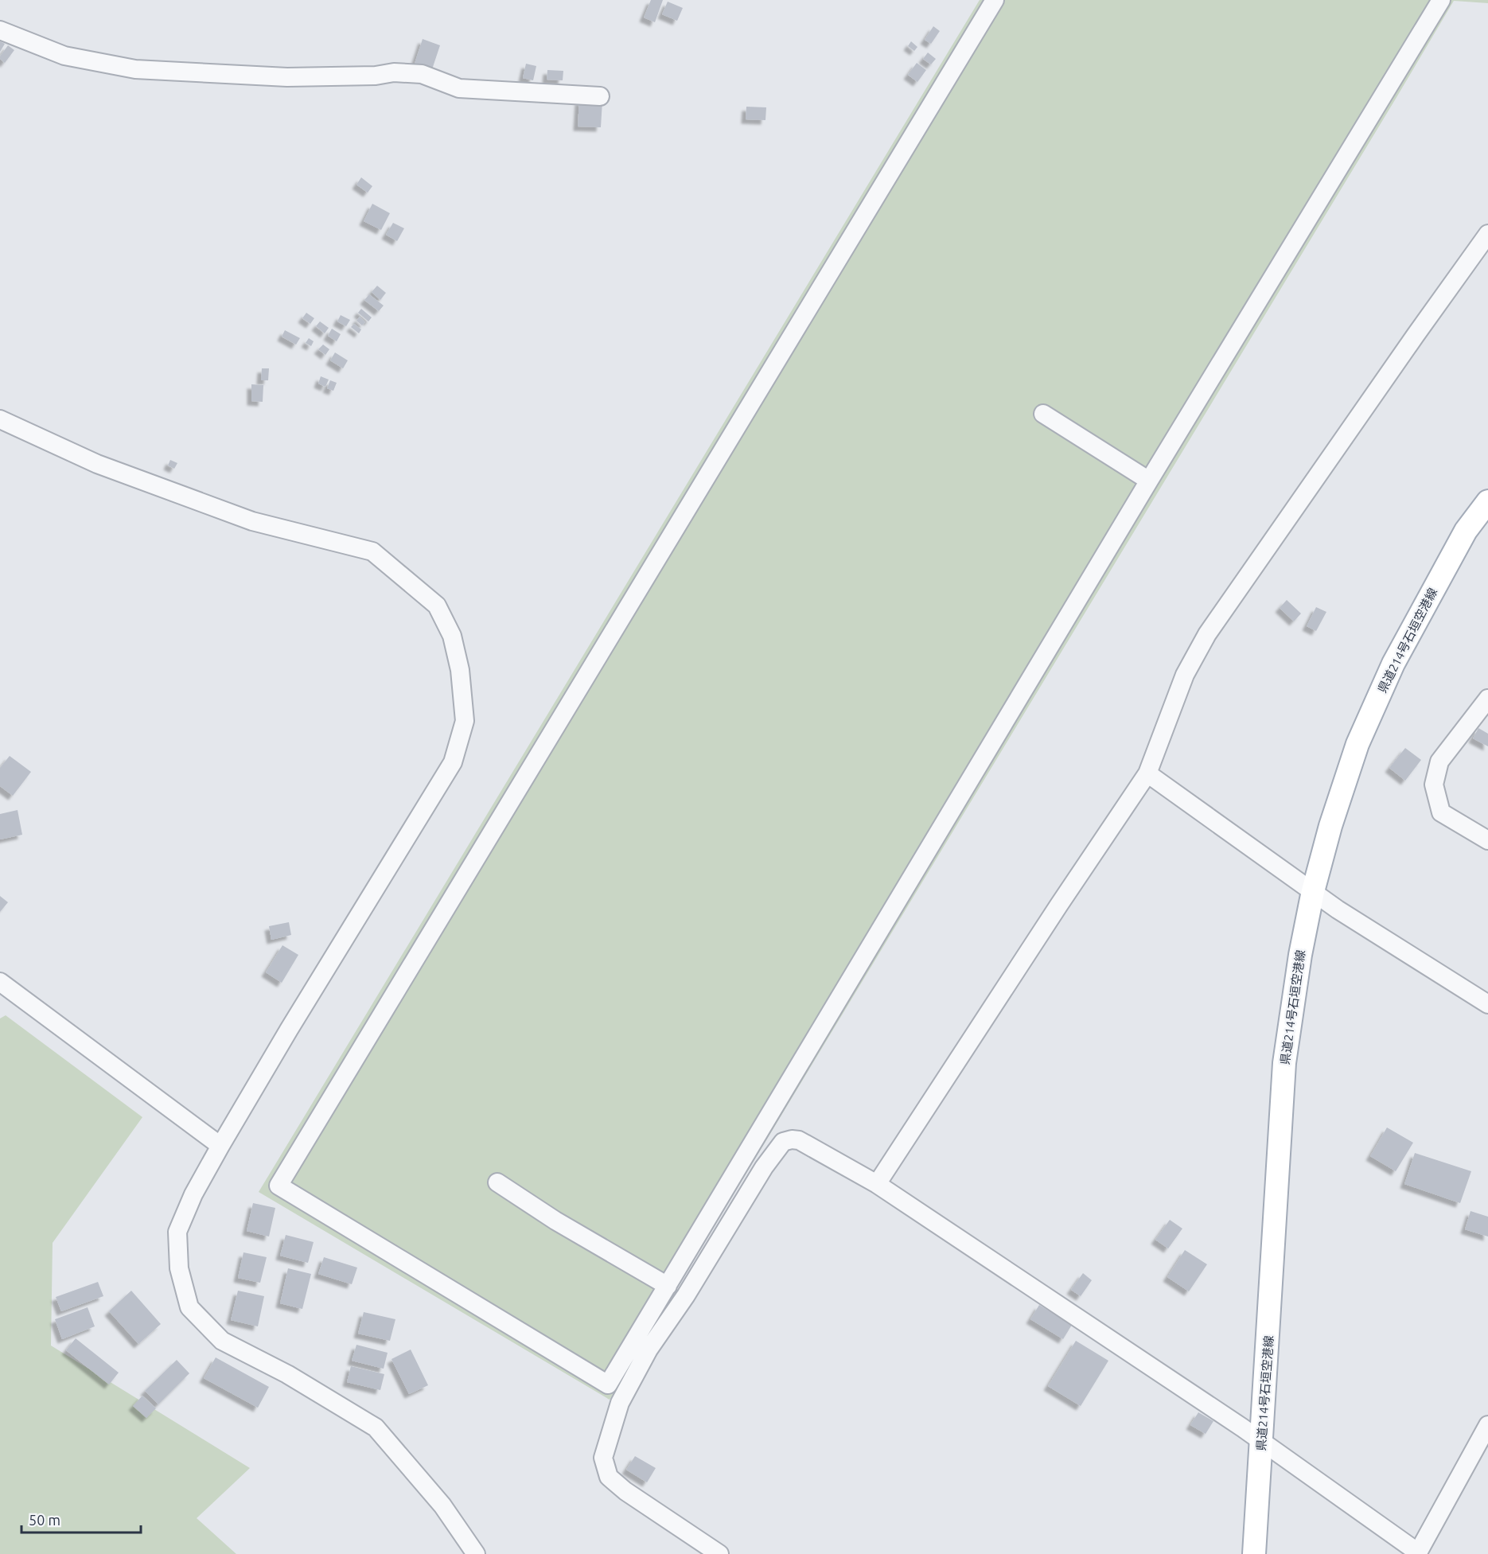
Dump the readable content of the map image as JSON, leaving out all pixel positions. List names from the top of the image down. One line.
{"streets":{"main road":["県道214号石垣空港線"]},"scale_bar":"50 m"}
